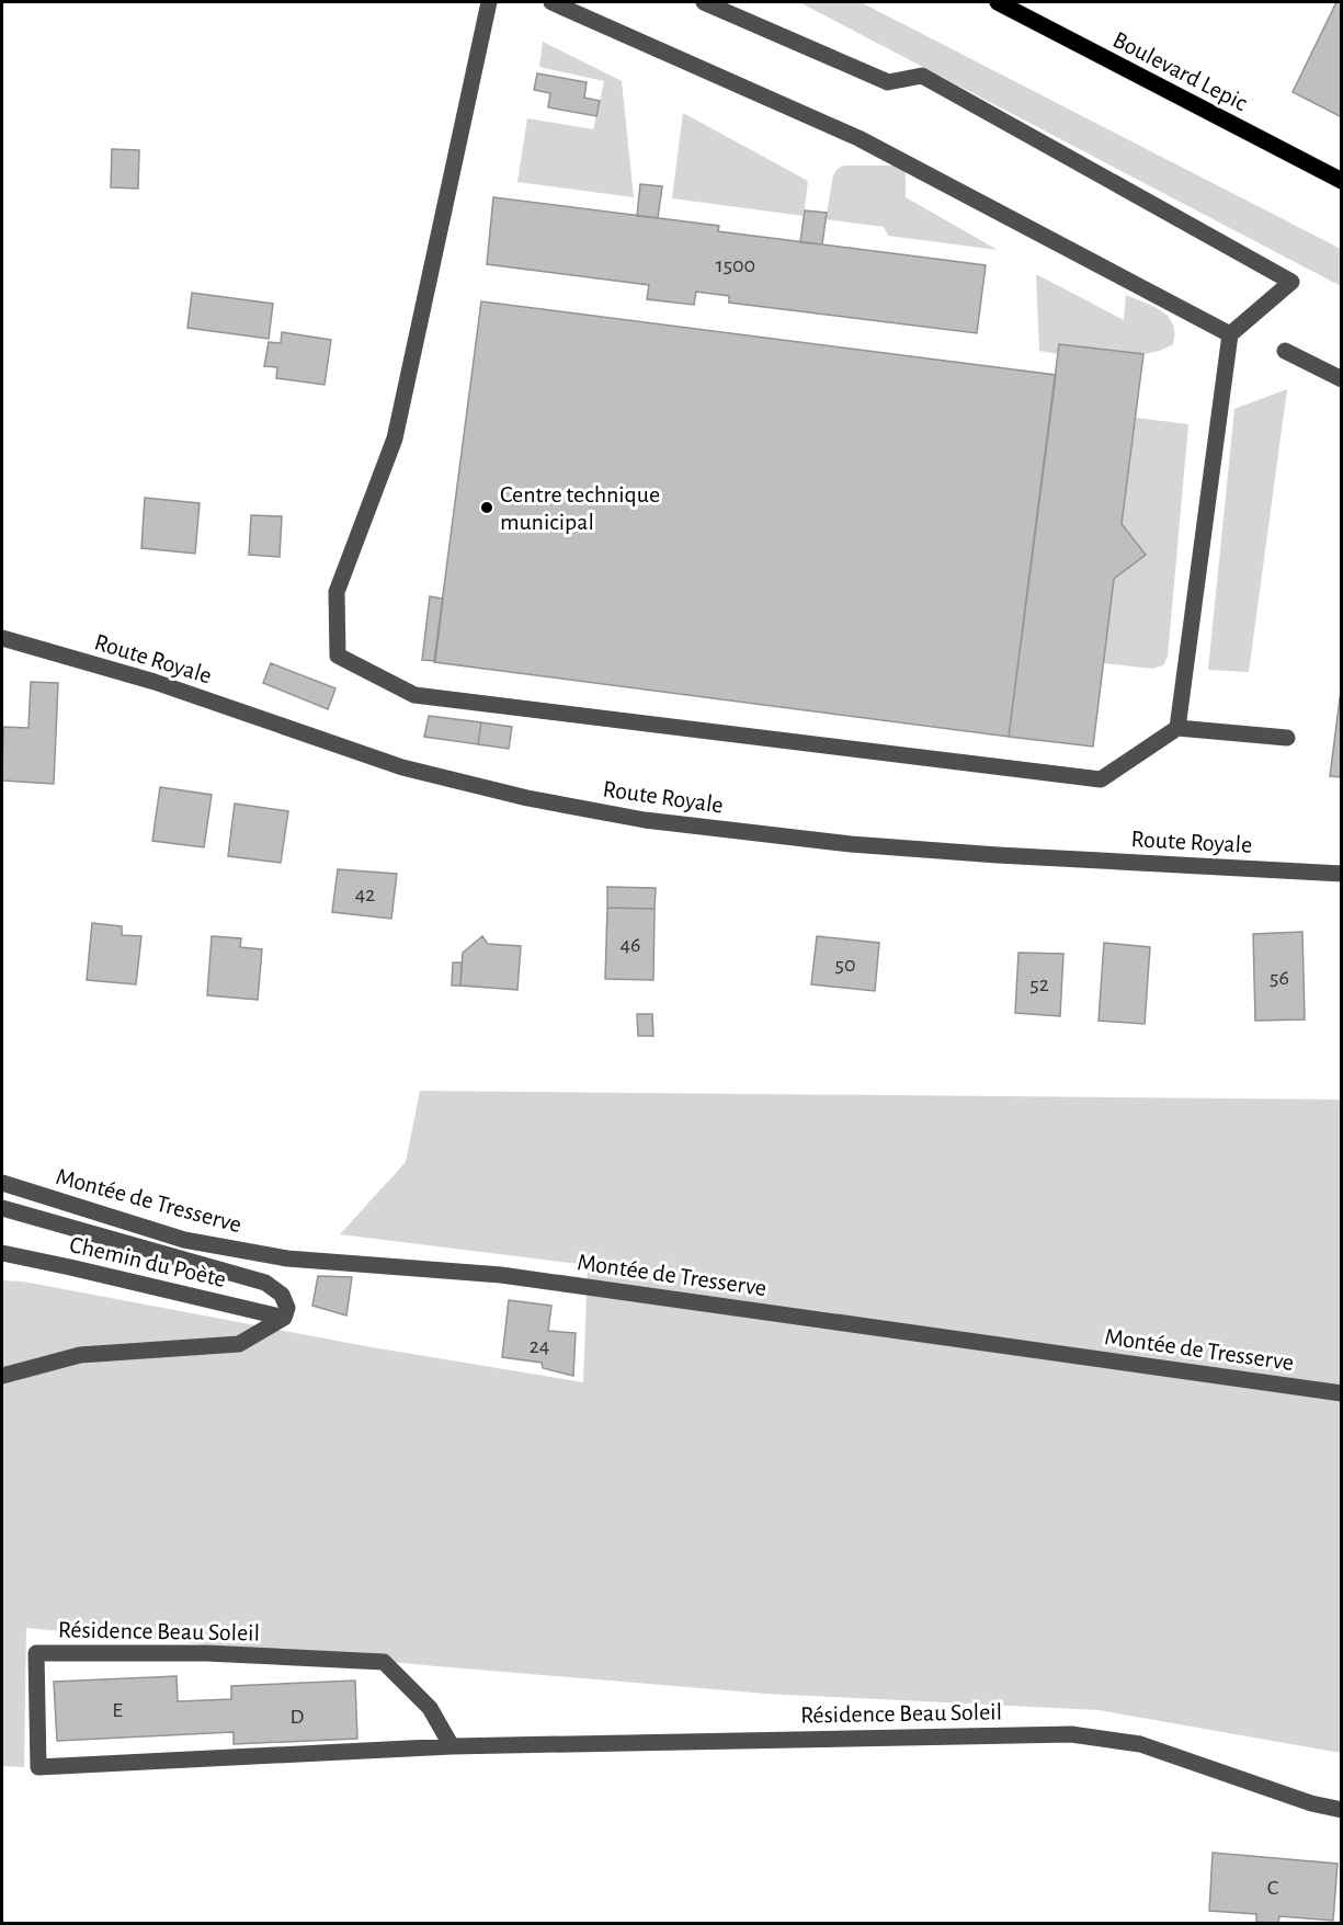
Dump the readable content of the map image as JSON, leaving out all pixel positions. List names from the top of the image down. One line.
{"streets":{"main road":["Boulevard Lepic"],"street":["Route Royale","Montée de Tresserve","Chemin du Poète","Résidence Beau Soleil"]},"places":["Centre technique municipal"],"house_numbers":["1500","42","46","50","56","52","24","E","D","C"]}
